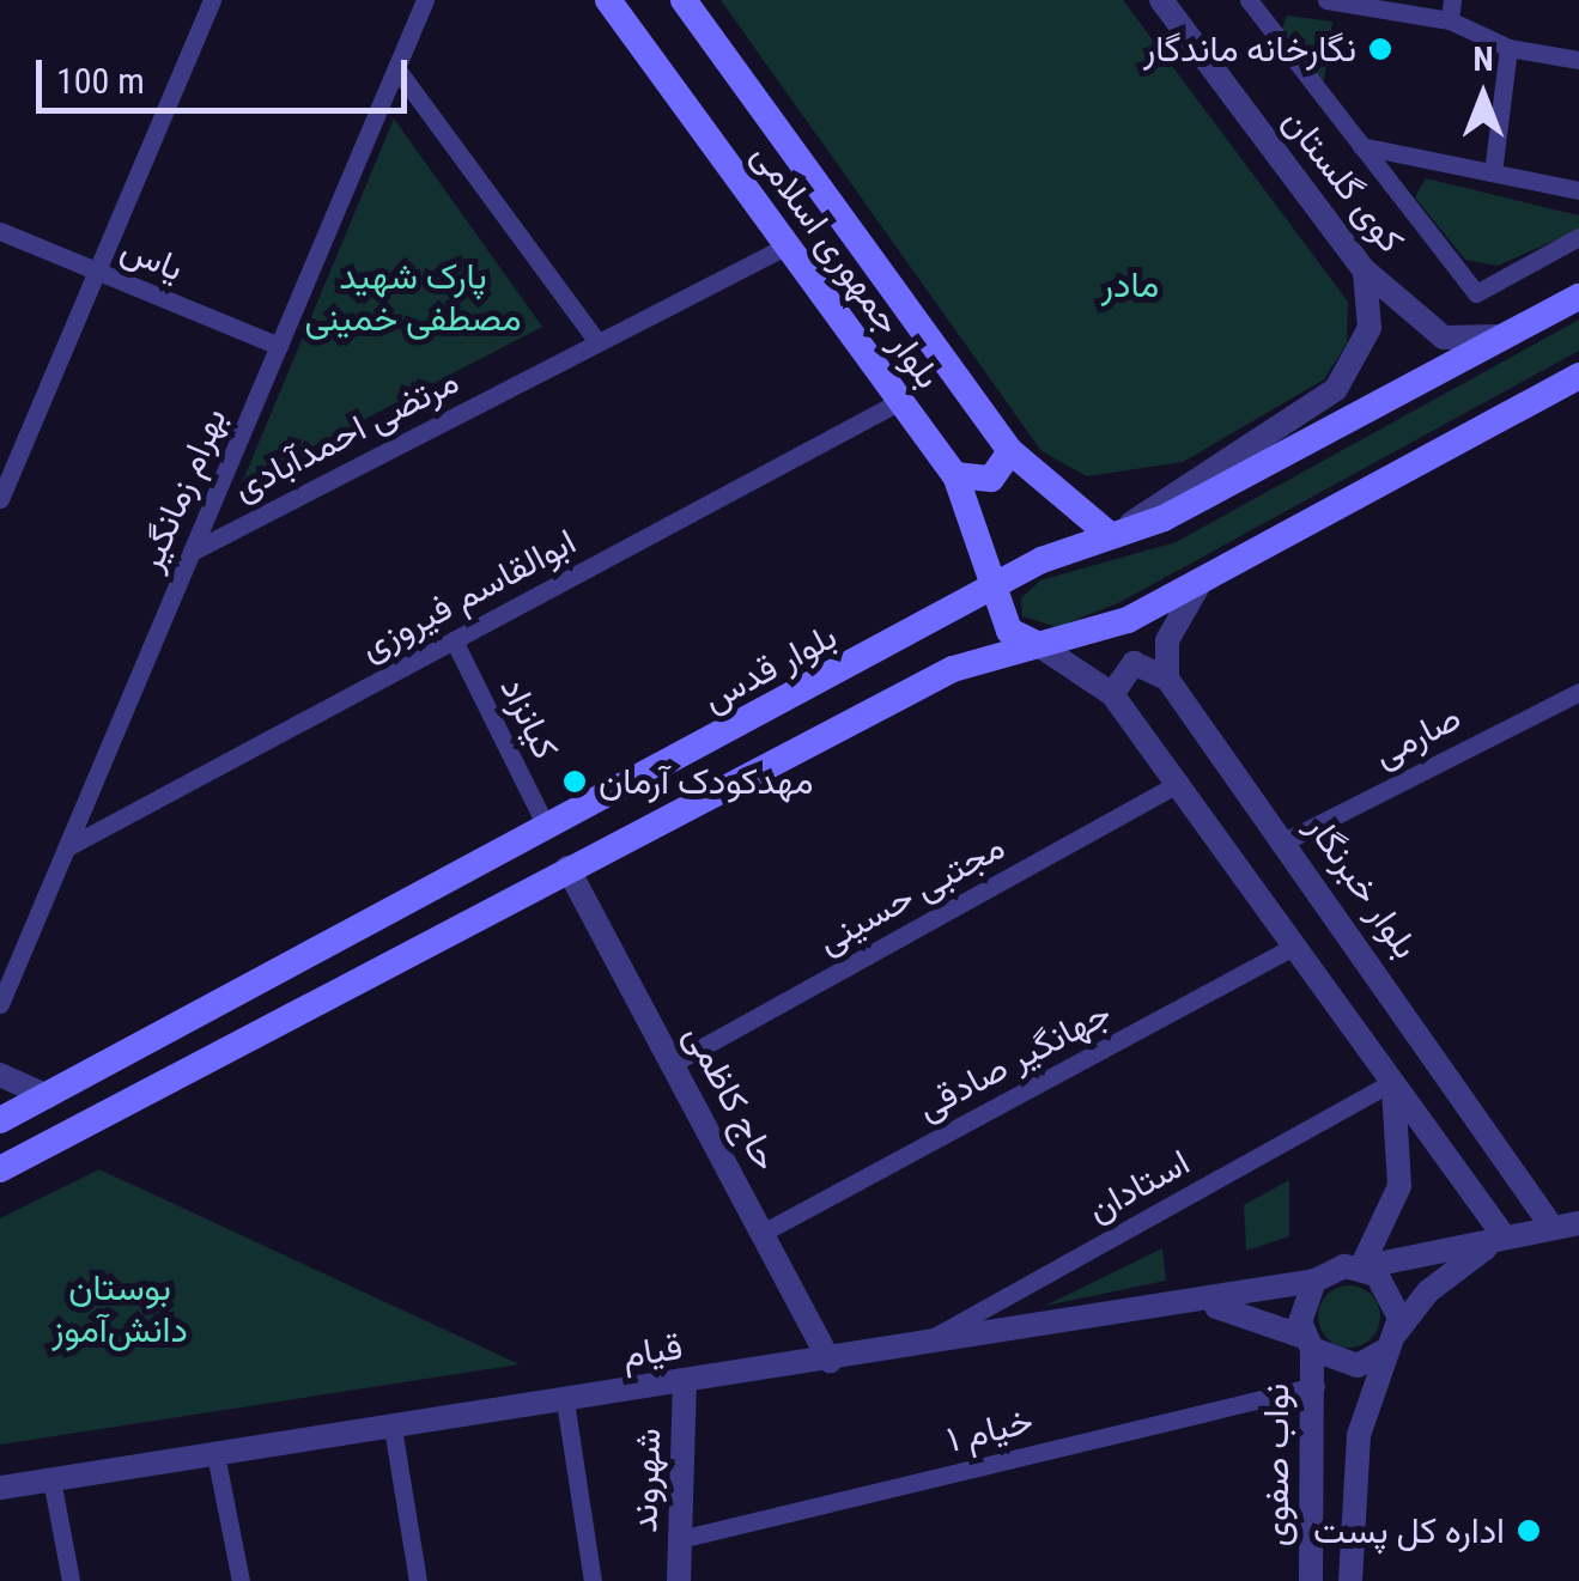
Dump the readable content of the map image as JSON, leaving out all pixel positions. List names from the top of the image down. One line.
{"streets":{"main road":["بلوار جمهوری اسلامی","بلوار قدس"],"street":["کوی گلستان","یاس","مرتضی احمدآبادی","بهرام زمانگیر","ابوالقاسم فیروزی","کیانزاد","صارمی","بلوار خبرنگار","مجتبی حسینی","جهانگیر صادقی","حاج کاظمی","استادان","قیام","خیام ۱","نواب صفوی","شهروند"]},"crossings":[["کوی گلستان","بلوار قدس"],["یاس","بهرام زمانگیر"],["بلوار جمهوری اسلامی","مرتضی احمدآبادی"],["بلوار جمهوری اسلامی","ابوالقاسم فیروزی"],["بلوار جمهوری اسلامی","بلوار قدس"],["مرتضی احمدآبادی","بهرام زمانگیر"],["بهرام زمانگیر","ابوالقاسم فیروزی"],["ابوالقاسم فیروزی","کیانزاد"],["بلوار قدس","کیانزاد"],["صارمی","بلوار خبرنگار"],["مجتبی حسینی","حاج کاظمی"],["جهانگیر صادقی","حاج کاظمی"],["حاج کاظمی","قیام"],["استادان","قیام"],["قیام","نواب صفوی"],["قیام","شهروند"],["خیام ۱","نواب صفوی"],["خیام ۱","شهروند"]],"parks":["پارک شهید مصطفی خمینی","مادر","بوستان دانش‌آموز"],"places":["نگارخانه ماندگار","مهدکودک آرمان","اداره کل پست"],"scale_bar":"100 m","north":"top"}
